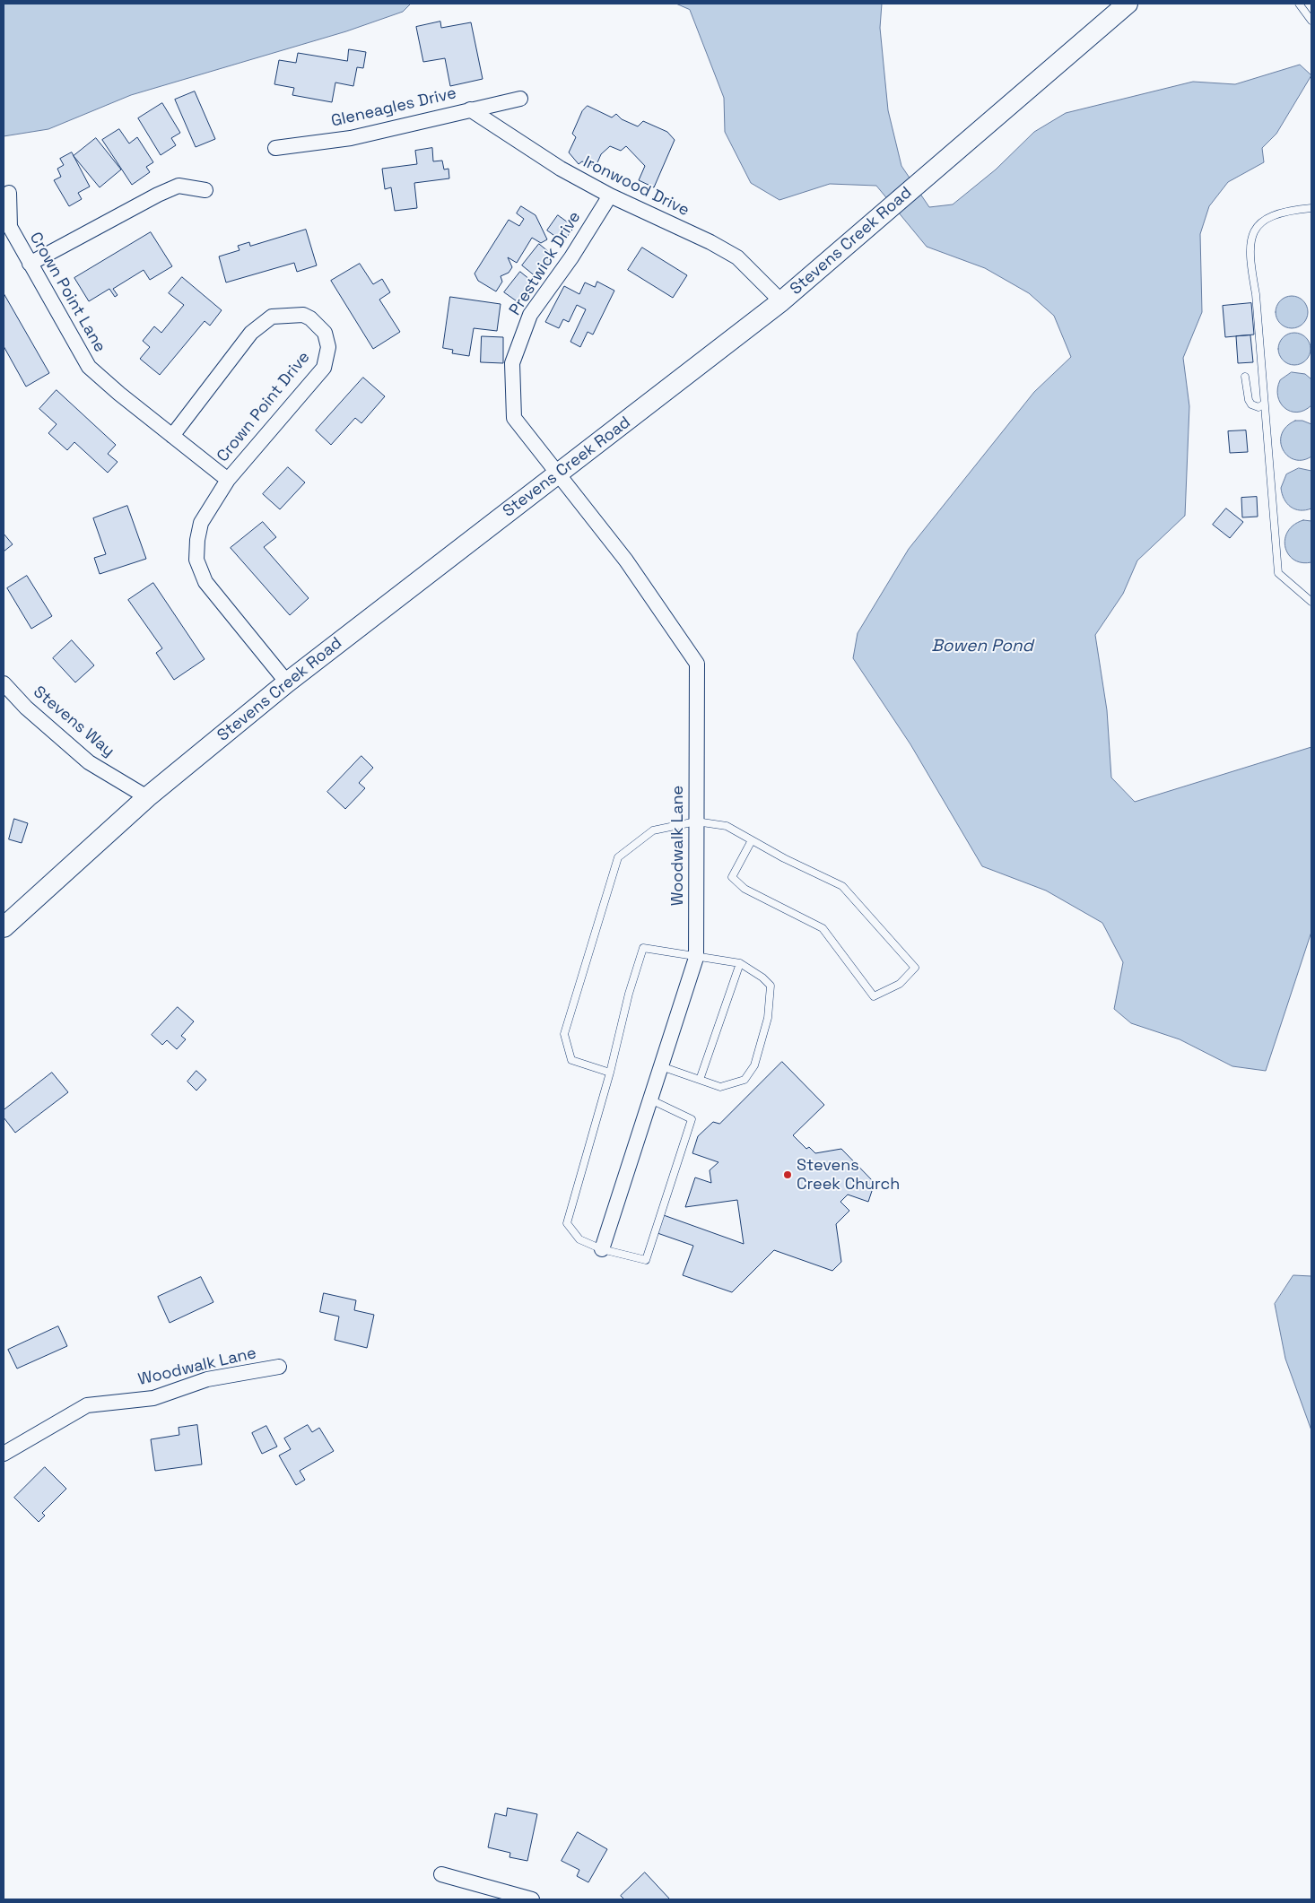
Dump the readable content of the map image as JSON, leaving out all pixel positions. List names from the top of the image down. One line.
{"streets":{"street":["Gleneagles Drive","Ironwood Drive","Stevens Creek Road","Prestwick Drive","Crown Point Lane","Crown Point Drive","Stevens Way","Woodwalk Lane"]},"crossings":[["Gleneagles Drive","Ironwood Drive"],["Ironwood Drive","Stevens Creek Road"],["Ironwood Drive","Prestwick Drive"],["Stevens Creek Road","Prestwick Drive"],["Stevens Creek Road","Crown Point Drive"],["Stevens Creek Road","Stevens Way"],["Stevens Creek Road","Woodwalk Lane"],["Prestwick Drive","Woodwalk Lane"],["Crown Point Lane","Crown Point Drive"]],"water":["Bowen Pond"],"places":["Stevens Creek Church"]}
